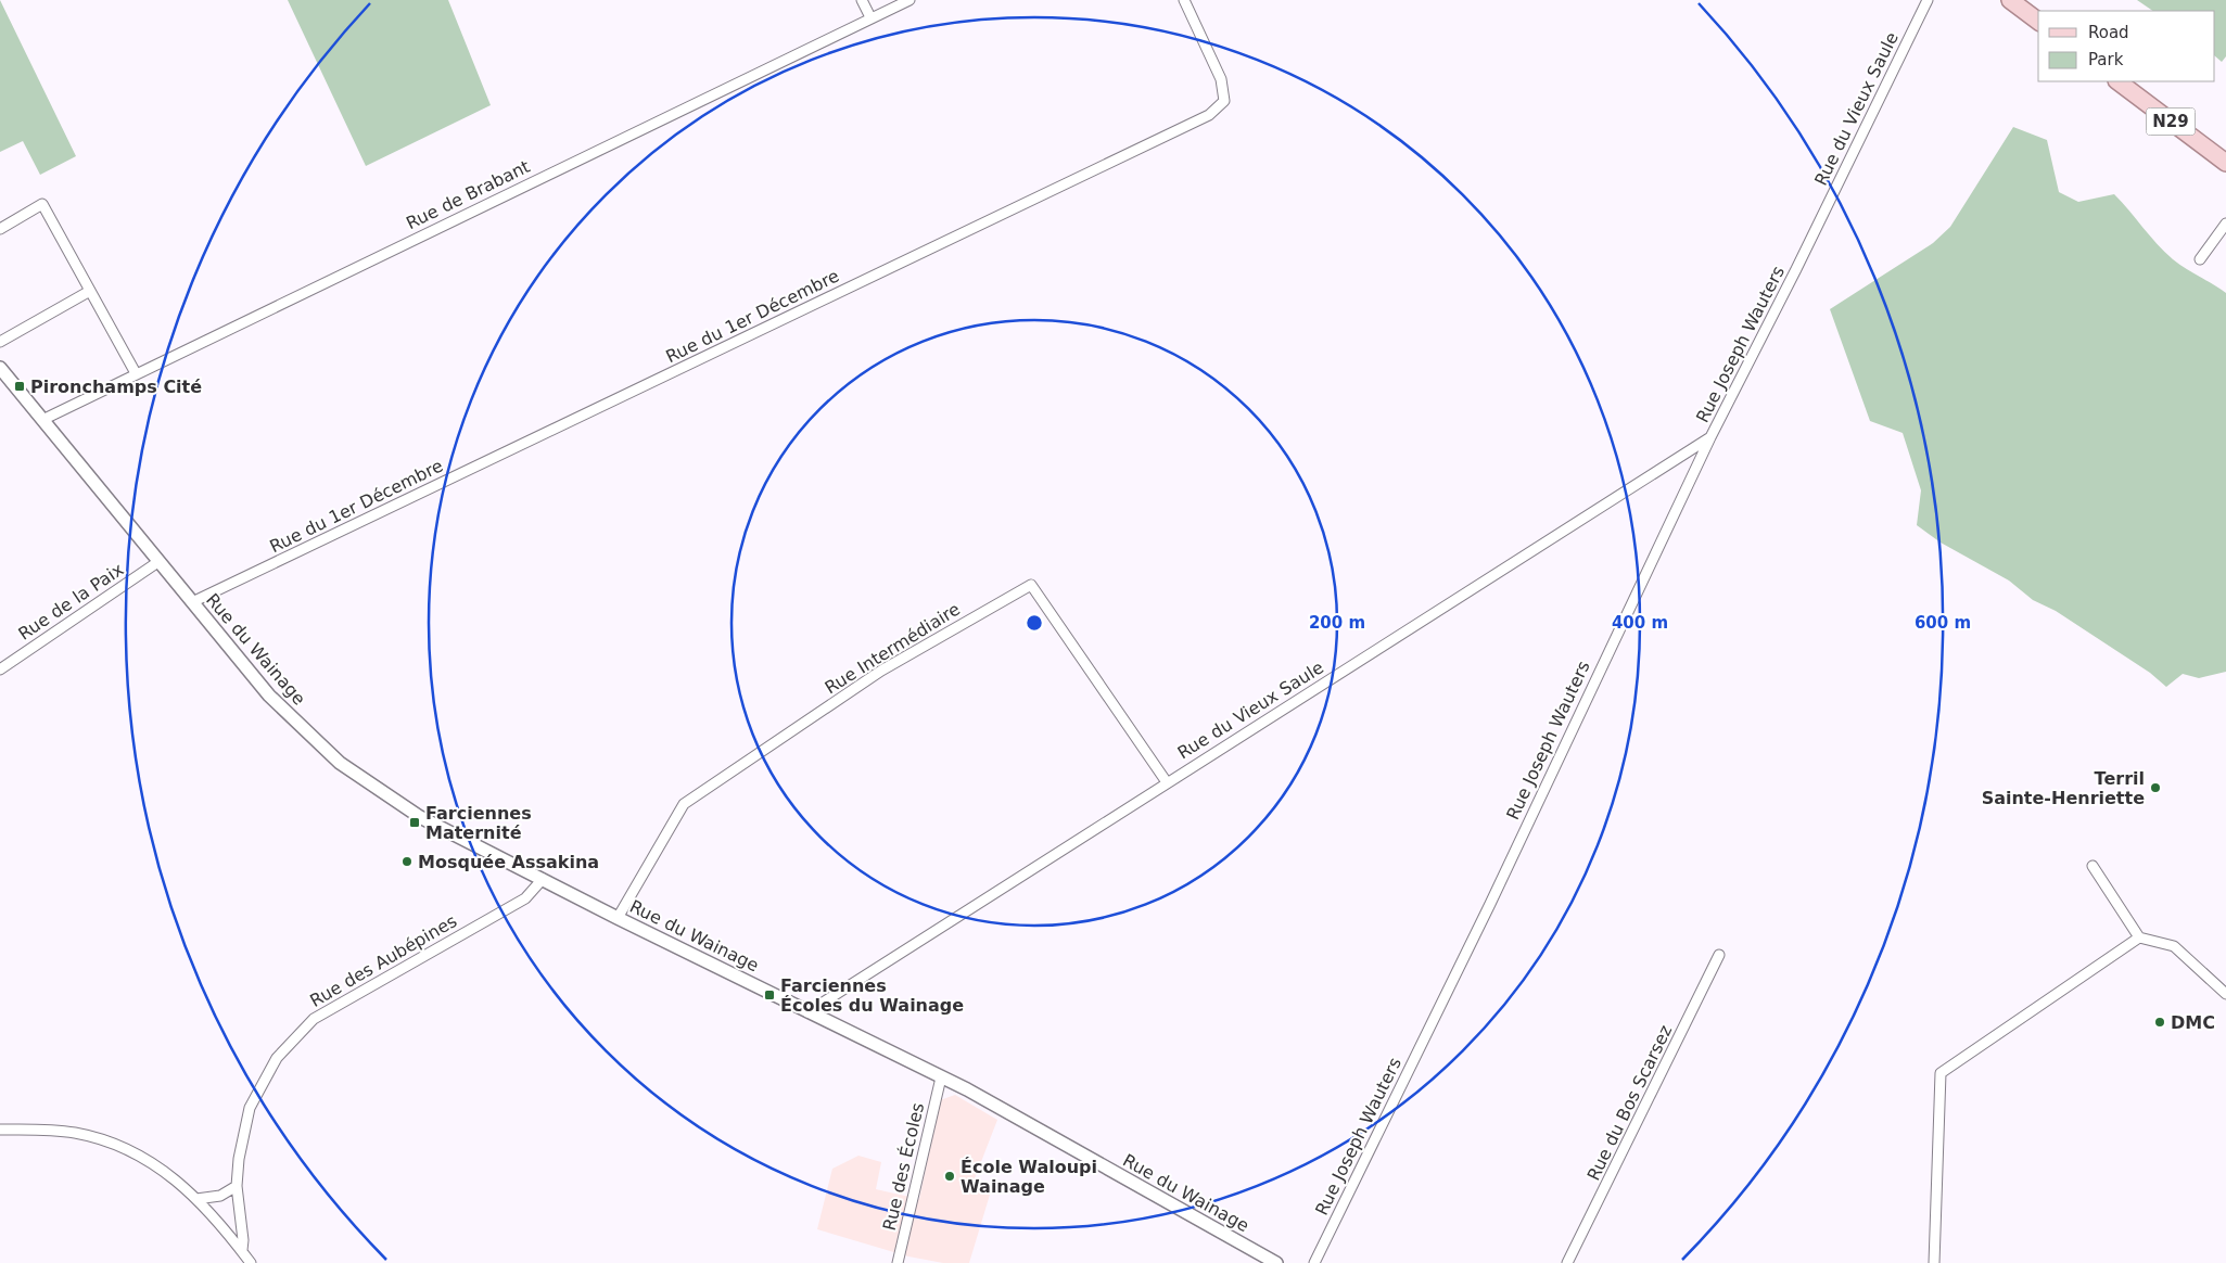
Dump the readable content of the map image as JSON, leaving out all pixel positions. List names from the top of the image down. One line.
{"streets":{"main road":["N29"],"street":["Rue du Vieux Saule","Rue de Brabant","Rue du 1er Décembre","Rue Joseph Wauters","Rue de la Paix","Rue Intermédiaire","Rue du Wainage","Rue des Aubépines","Rue du Bos Scarsez","Rue des Écoles"]},"crossings":[["Rue du Vieux Saule","Rue Joseph Wauters"],["Rue du Vieux Saule","Rue Intermédiaire"],["Rue du Vieux Saule","Rue du Wainage"],["Rue de Brabant","Rue du Wainage"],["Rue du 1er Décembre","Rue du Wainage"],["Rue de la Paix","Rue du Wainage"],["Rue Intermédiaire","Rue du Wainage"],["Rue du Wainage","Rue des Aubépines"],["Rue du Wainage","Rue des Écoles"]],"places":{"transit":["Pironchamps Cité","Farciennes Maternité","Farciennes Écoles du Wainage"],"other":["Terril Sainte-Henriette","Mosquée Assakina","DMC","École Waloupi Wainage"]},"legend":["Road","Park"],"rings":["200 m","400 m","600 m"]}
